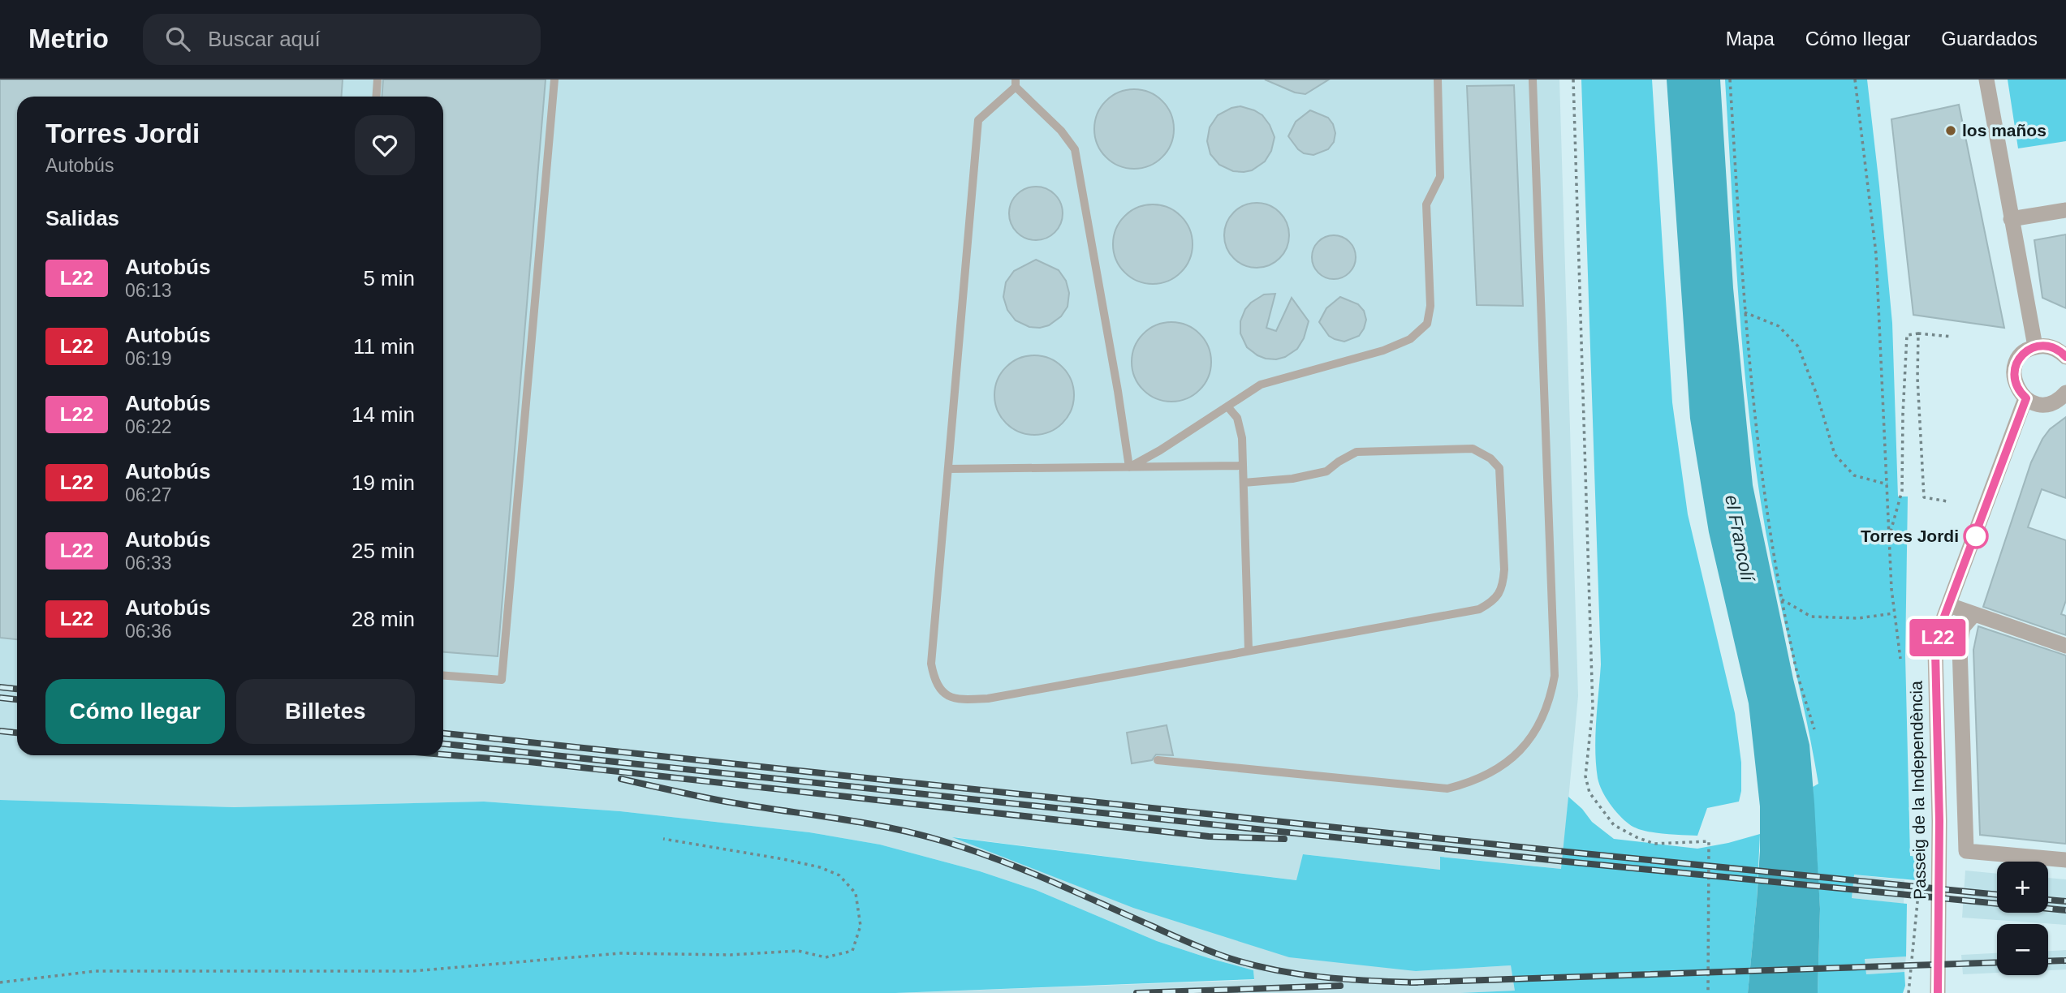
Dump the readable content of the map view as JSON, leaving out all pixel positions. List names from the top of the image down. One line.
{"streets":{"street":["Passeig de la Independència"]},"water":["el Francolí"],"places":["los maños","Torres Jordi"],"lines":["bus line L22"],"page":{"header":"Metrio","search":"Buscar aquí","nav":["Mapa","Cómo llegar","Guardados"],"on_map":"L22","heading":[["Torres Jordi","Autobús"],"Salidas"],"list":[{"mark":"L22","name":"Autobús","note":"06:13","value":"5 min"},{"mark":"L22","name":"Autobús","note":"06:19","value":"11 min"},{"mark":"L22","name":"Autobús","note":"06:22","value":"14 min"},{"mark":"L22","name":"Autobús","note":"06:27","value":"19 min"},{"mark":"L22","name":"Autobús","note":"06:33","value":"25 min"},{"mark":"L22","name":"Autobús","note":"06:36","value":"28 min"}],"buttons":["Cómo llegar","Billetes"],"map_buttons":["+","−"]}}
